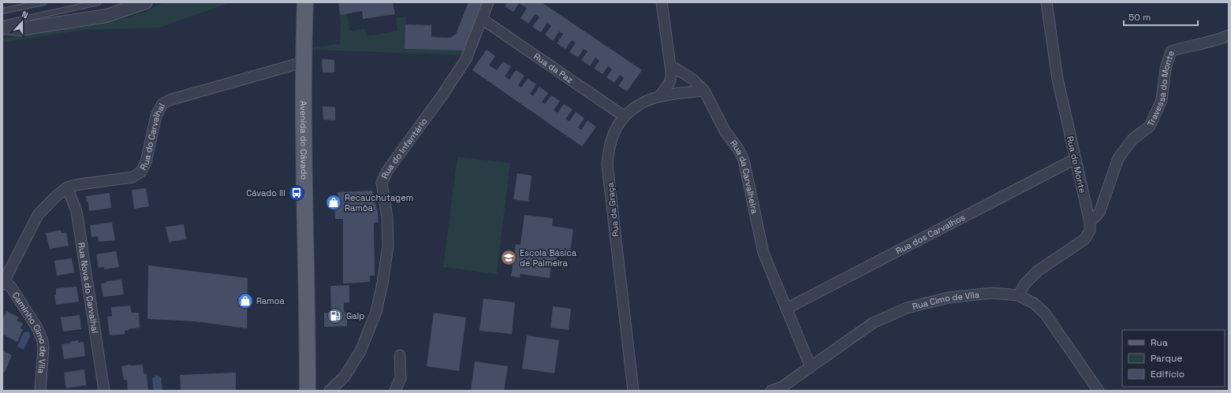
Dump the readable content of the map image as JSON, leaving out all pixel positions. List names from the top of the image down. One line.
{"streets":{"main road":["Avenida do Cávado"],"street":["Rua da Paz","Travessa do Monte","Rua do Carvalhal","Rua do Infantário","Rua do Monte","Rua da Carvalheira","Rua da Graça","Rua dos Carvalhos","Rua Nova do Carvalhal","Rua Cimo de Vila","Caminho Cimo de Vila"]},"crossings":[["Rua da Paz","Rua do Infantário"],["Rua da Paz","Rua da Graça"],["Travessa do Monte","Rua do Monte"],["Rua do Carvalhal","Avenida do Cávado"],["Rua do Carvalhal","Rua Nova do Carvalhal"],["Rua do Carvalhal","Caminho Cimo de Vila"],["Rua do Monte","Rua dos Carvalhos"],["Rua do Monte","Rua Cimo de Vila"],["Rua da Carvalheira","Rua da Graça"],["Rua da Carvalheira","Rua dos Carvalhos"],["Rua da Carvalheira","Rua Cimo de Vila"]],"places":{"bus stop":["Cávado III"],"shop":["Recauchutagem Ramôa","Ramoa"],"school or university":["Escola Básica de Palmeira"],"fuel station":["Galp"]},"legend":["Rua","Parque","Edifício"],"scale_bar":"50 m","north":"top"}
